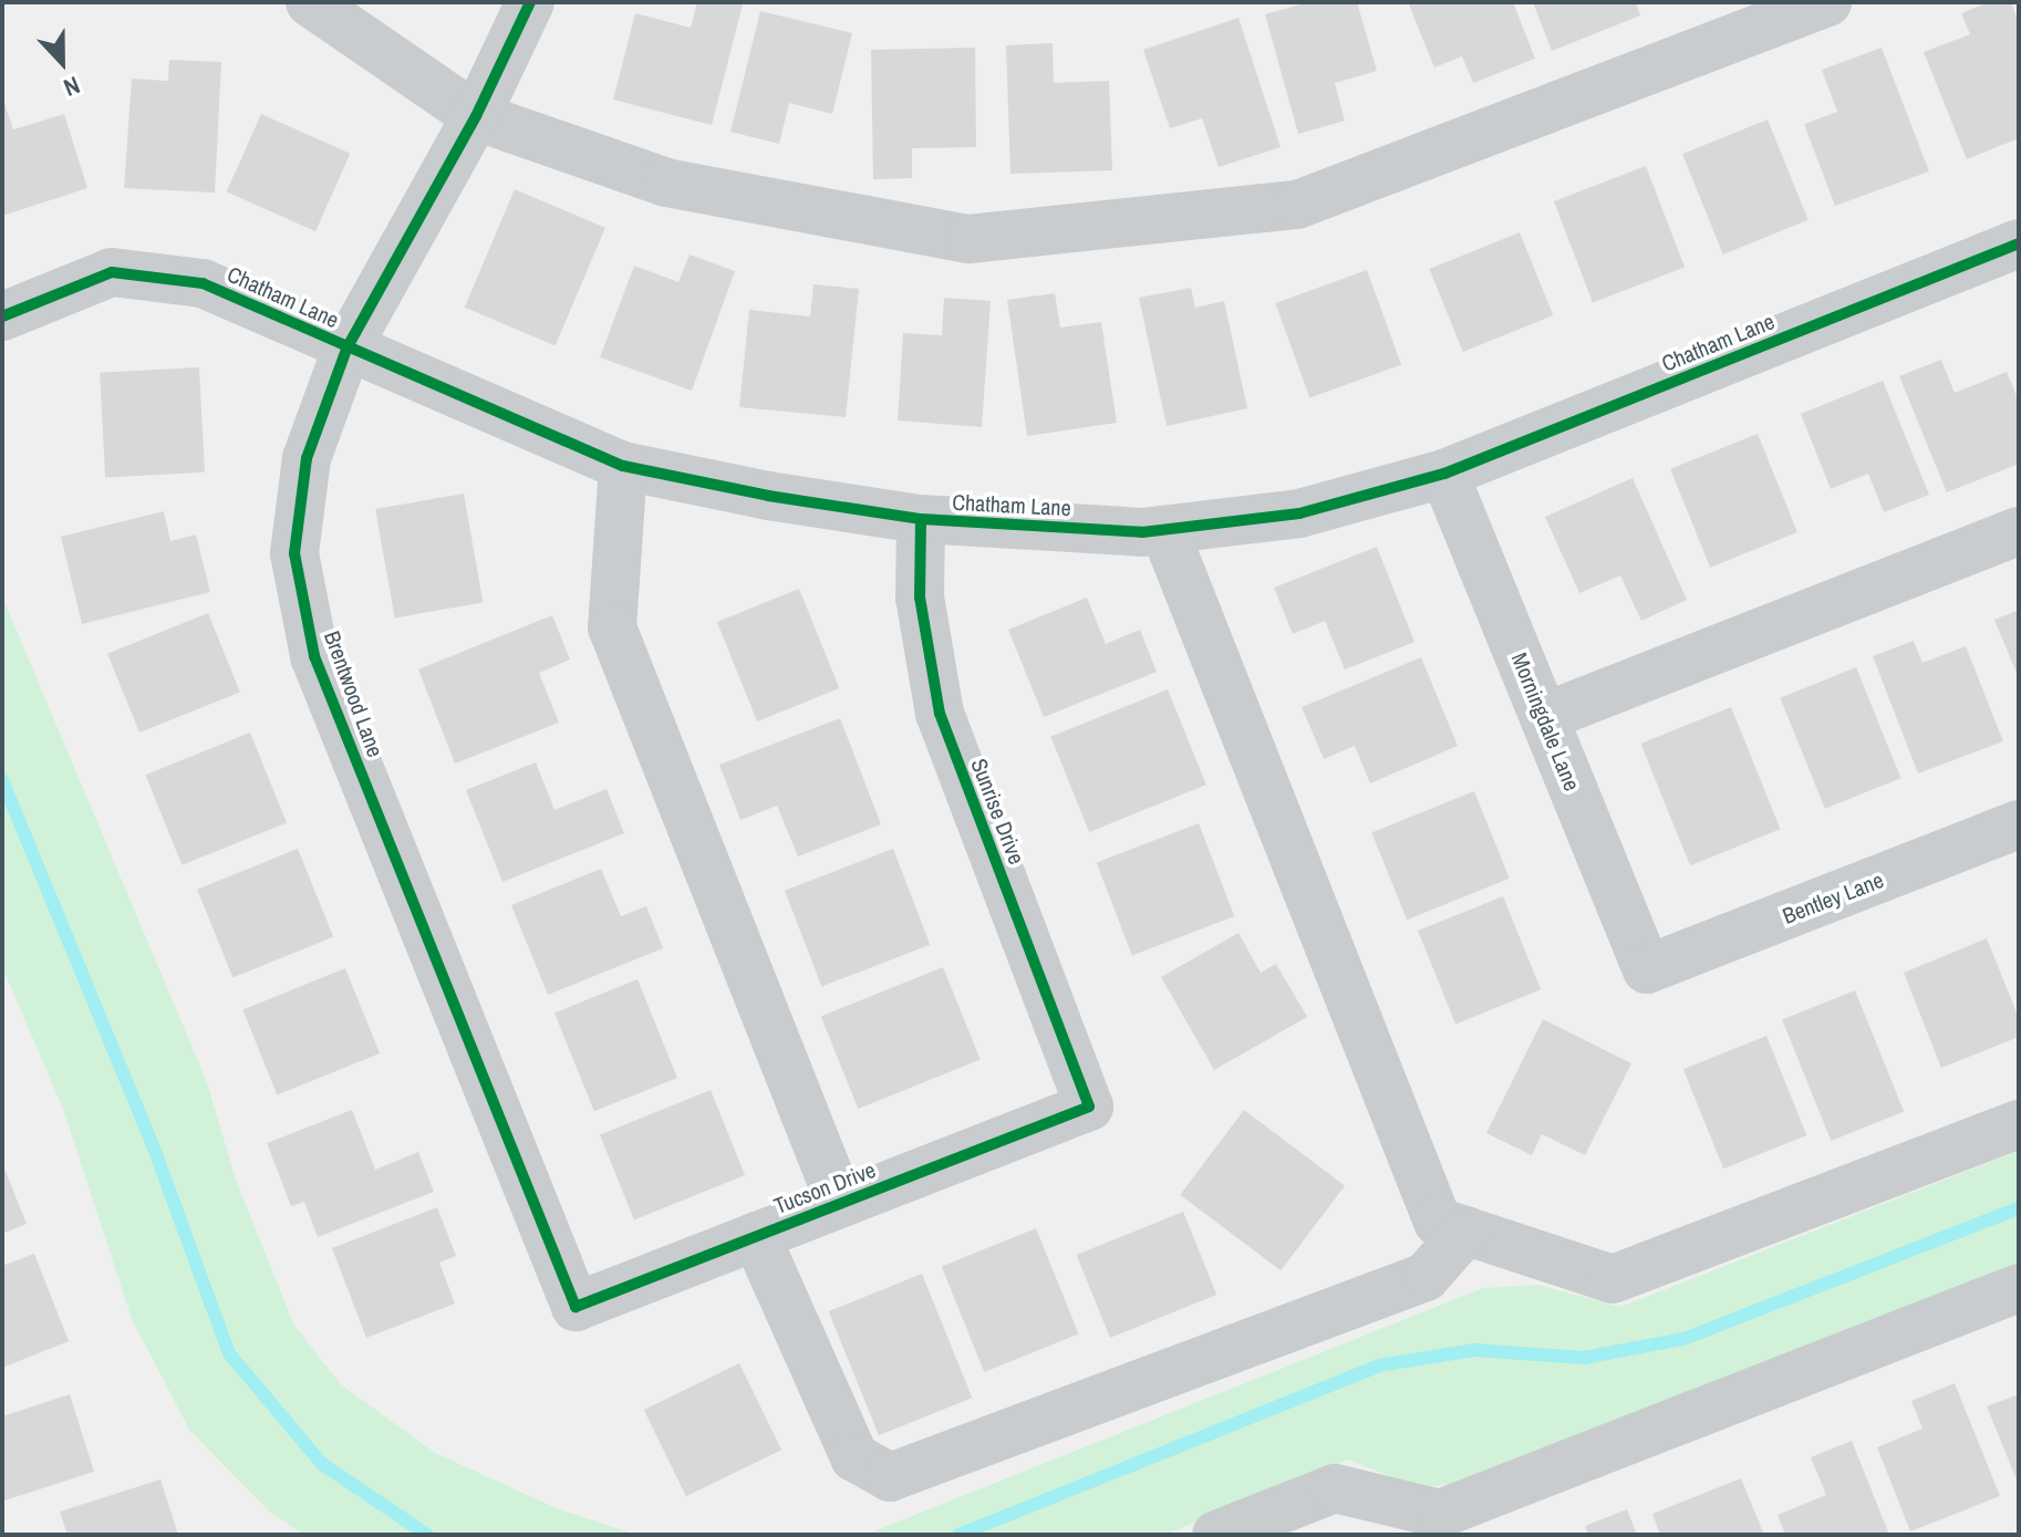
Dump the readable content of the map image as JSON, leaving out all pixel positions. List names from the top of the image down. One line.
{"streets":{"street":["Chatham Lane","Brentwood Lane","Morningdale Lane","Sunrise Drive","Bentley Lane","Tucson Drive"]},"crossings":[["Chatham Lane","Brentwood Lane"],["Chatham Lane","Morningdale Lane"],["Chatham Lane","Sunrise Drive"],["Brentwood Lane","Tucson Drive"],["Morningdale Lane","Bentley Lane"],["Sunrise Drive","Tucson Drive"]],"north":"bottom"}
